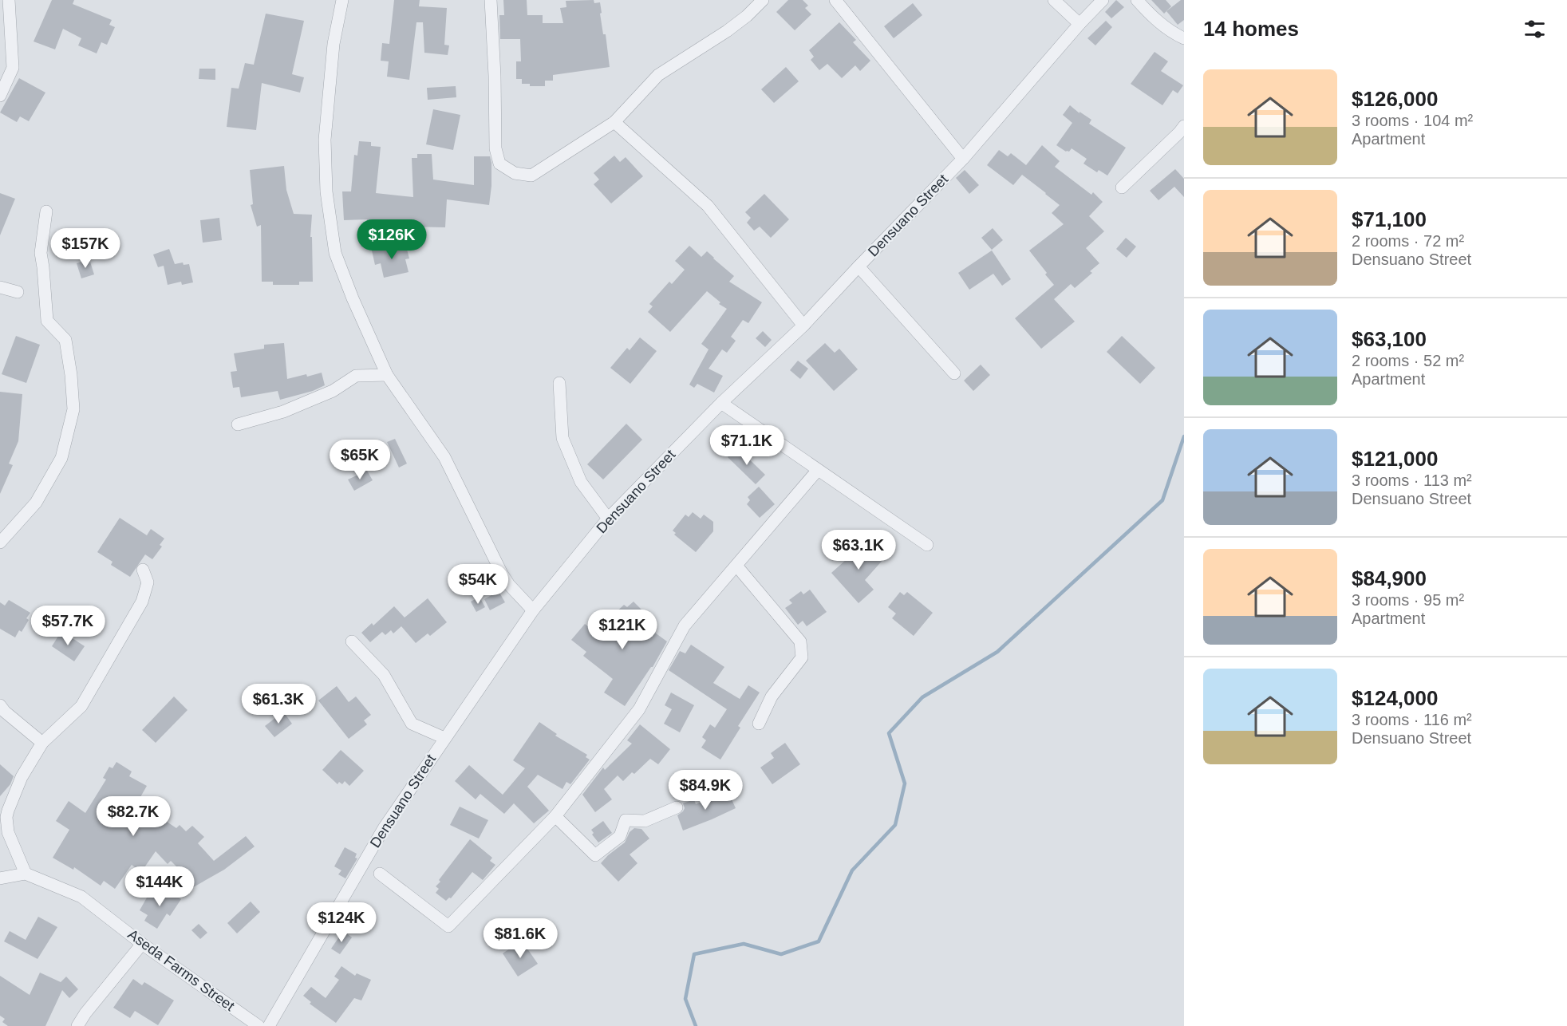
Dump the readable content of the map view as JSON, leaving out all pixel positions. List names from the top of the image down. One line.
{"streets":{"street":["Densuano Street","Aseda Farms Street"]},"page":{"heading":"14 homes","list":[{"name":"$126,000","note":"3 rooms · 104 m² · Apartment"},{"name":"$71,100","note":"2 rooms · 72 m² · Densuano Street"},{"name":"$63,100","note":"2 rooms · 52 m² · Apartment"},{"name":"$121,000","note":"3 rooms · 113 m² · Densuano Street"},{"name":"$84,900","note":"3 rooms · 95 m² · Apartment"},{"name":"$124,000","note":"3 rooms · 116 m² · Densuano Street"}],"price":["$126K","$157K","$71.1K","$65K","$63.1K","$54K","$57.7K","$121K","$61.3K","$84.9K","$82.7K","$144K","$124K","$81.6K"]}}
